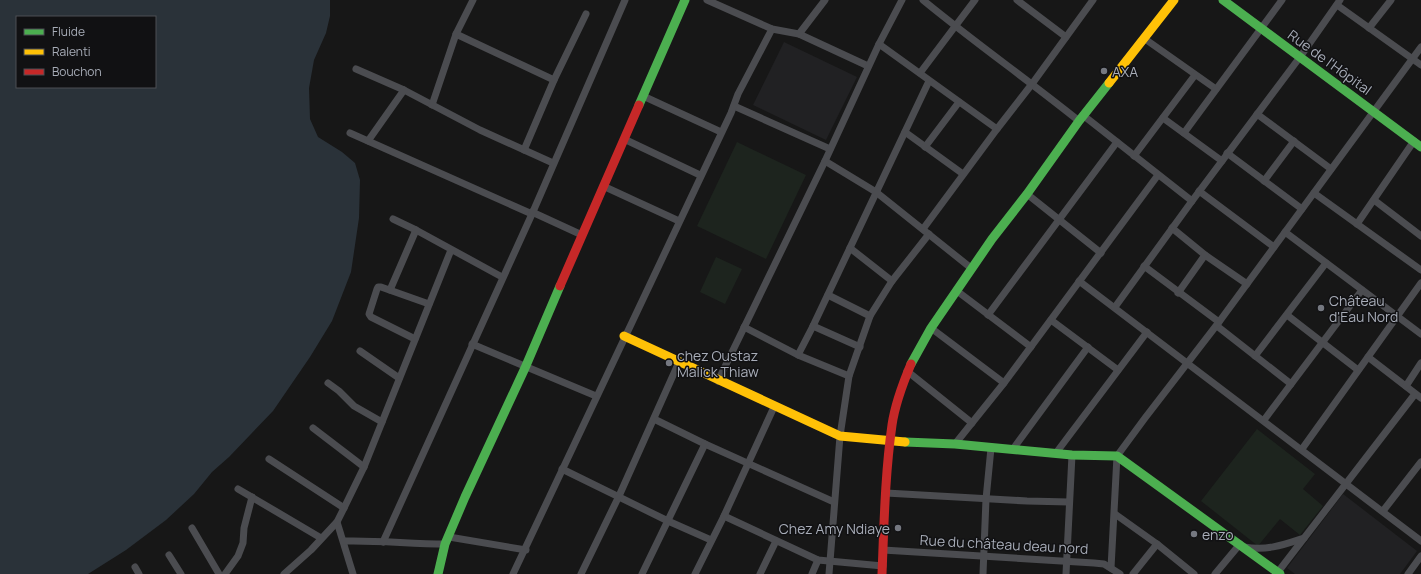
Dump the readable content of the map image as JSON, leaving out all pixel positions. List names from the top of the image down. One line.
{"streets":{"street":["Rue de l'Hôpital","Rue du château deau nord"]},"places":["AXA","Château d'Eau Nord","chez Oustaz Malick Thiaw","Chez Amy Ndiaye","enzo"],"legend":["Fluide","Ralenti","Bouchon"]}
